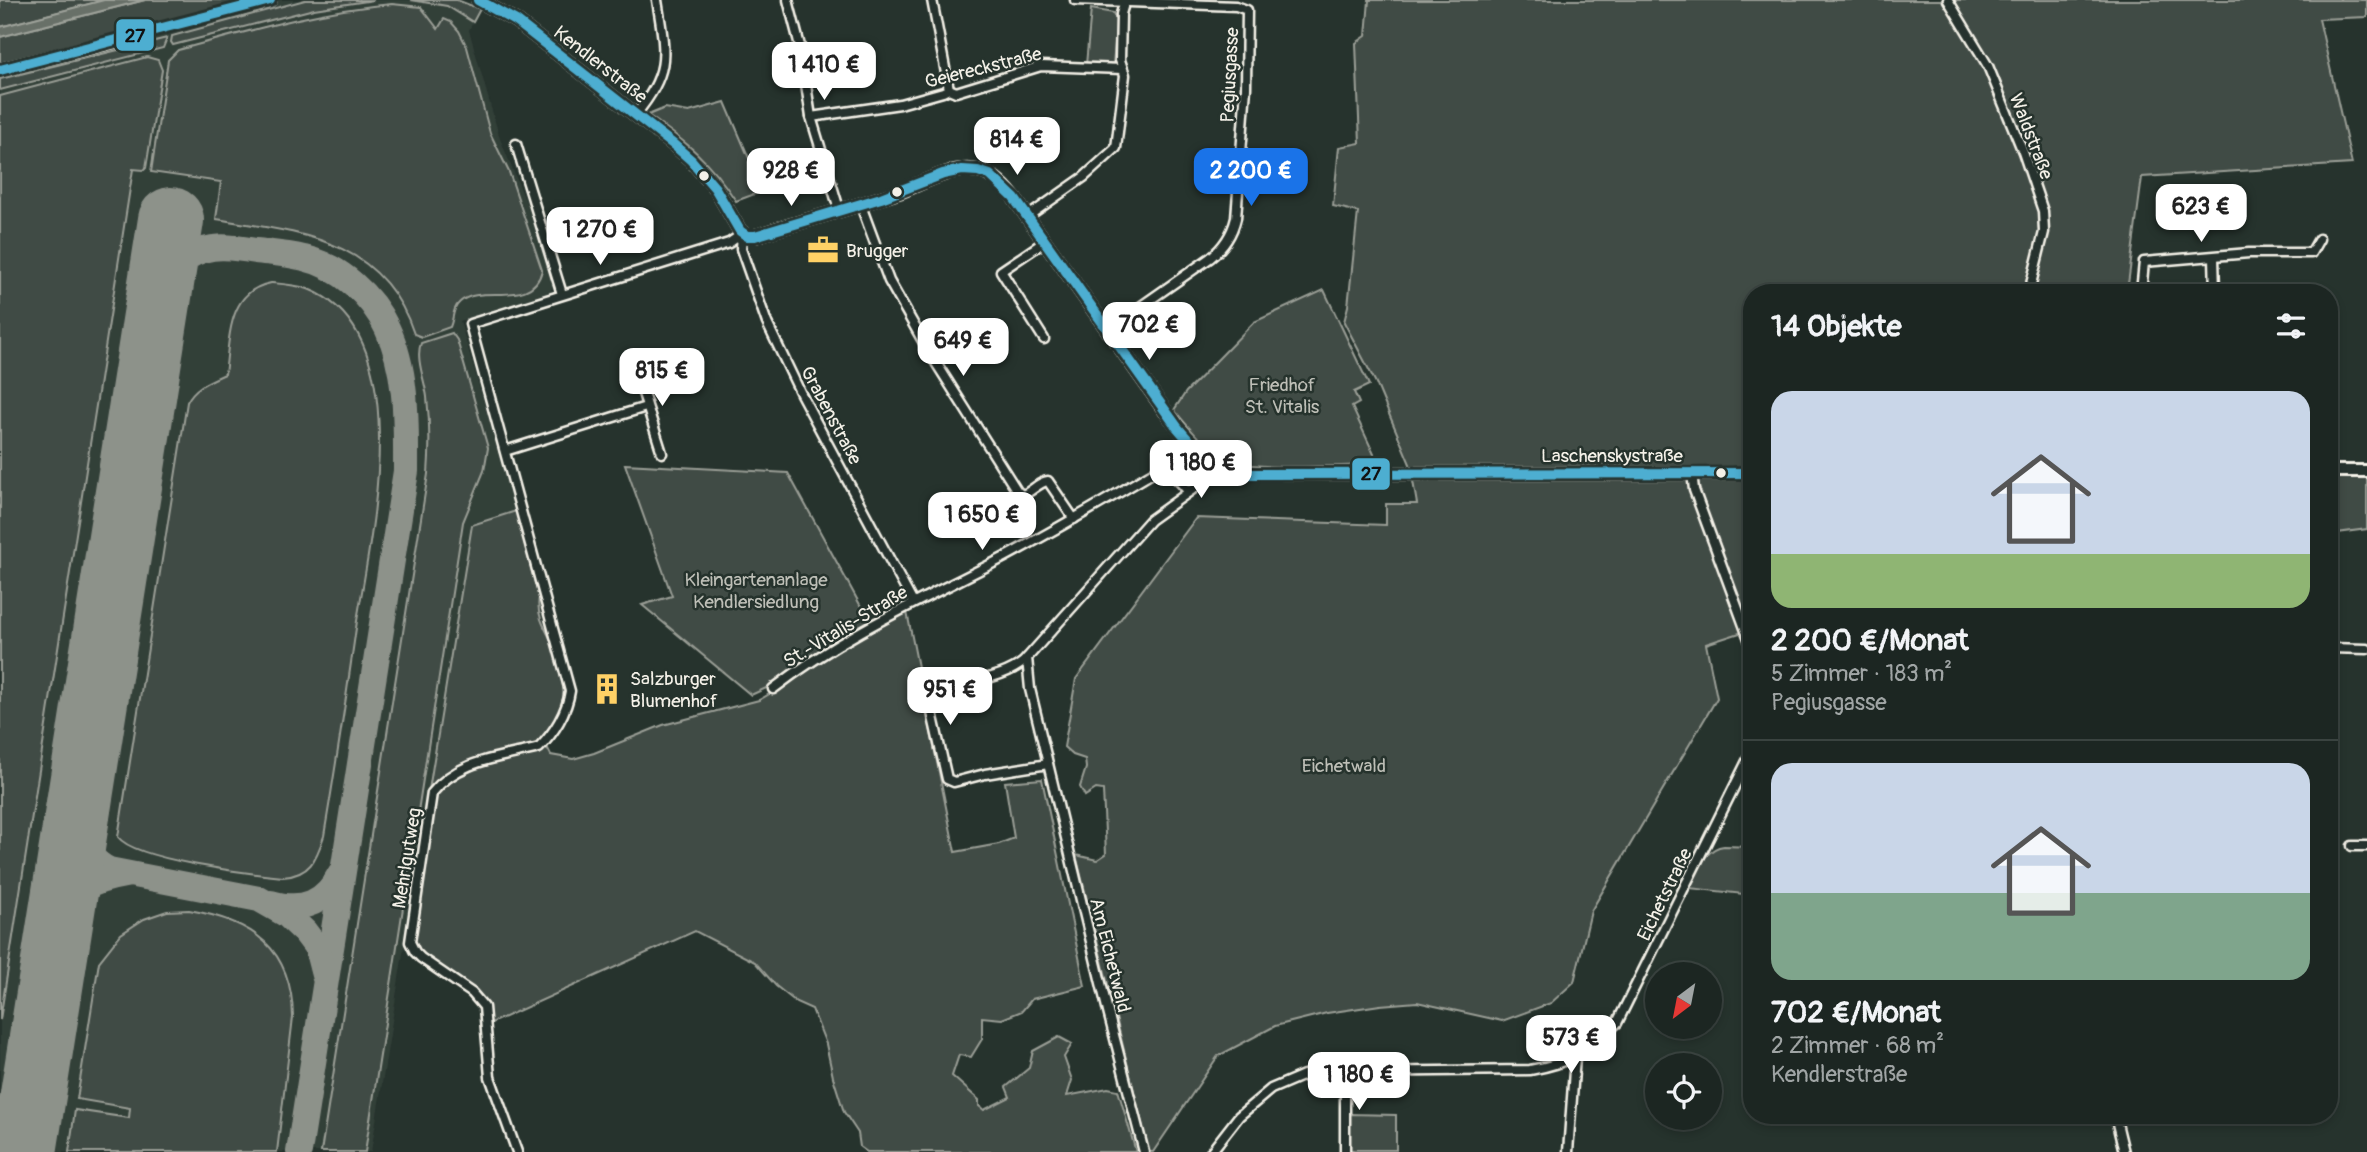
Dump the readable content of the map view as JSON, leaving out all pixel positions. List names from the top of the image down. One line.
{"streets":{"street":["Kendlerstraße","Geiereckstraße","Pegiusgasse","Waldstraße","Grabenstraße","Laschenskystraße","St.-Vitalis-Straße","Mehrlgutweg","Eichetstraße","Am Eichetwald"]},"crossings":[["Kendlerstraße","Grabenstraße"],["Grabenstraße","St.-Vitalis-Straße"]],"parks":["Friedhof St. Vitalis","Kleingartenanlage Kendlersiedlung","Eichetwald"],"places":{"office":["Brugger"],"building":["Salzburger Blumenhof"]},"lines":["transit line 27"],"north":"bottom left","page":{"price":["1 410 €","814 €","928 €","2 200 €","623 €","1 270 €","702 €","649 €","815 €","1 180 €","1 650 €","951 €","573 €","1 180 €"],"heading":"14 Objekte","list":[{"name":"2 200 €/Monat","note":"5 Zimmer · 183 m² · Pegiusgasse"},{"name":"702 €/Monat","note":"2 Zimmer · 68 m² · Kendlerstraße"}]}}
